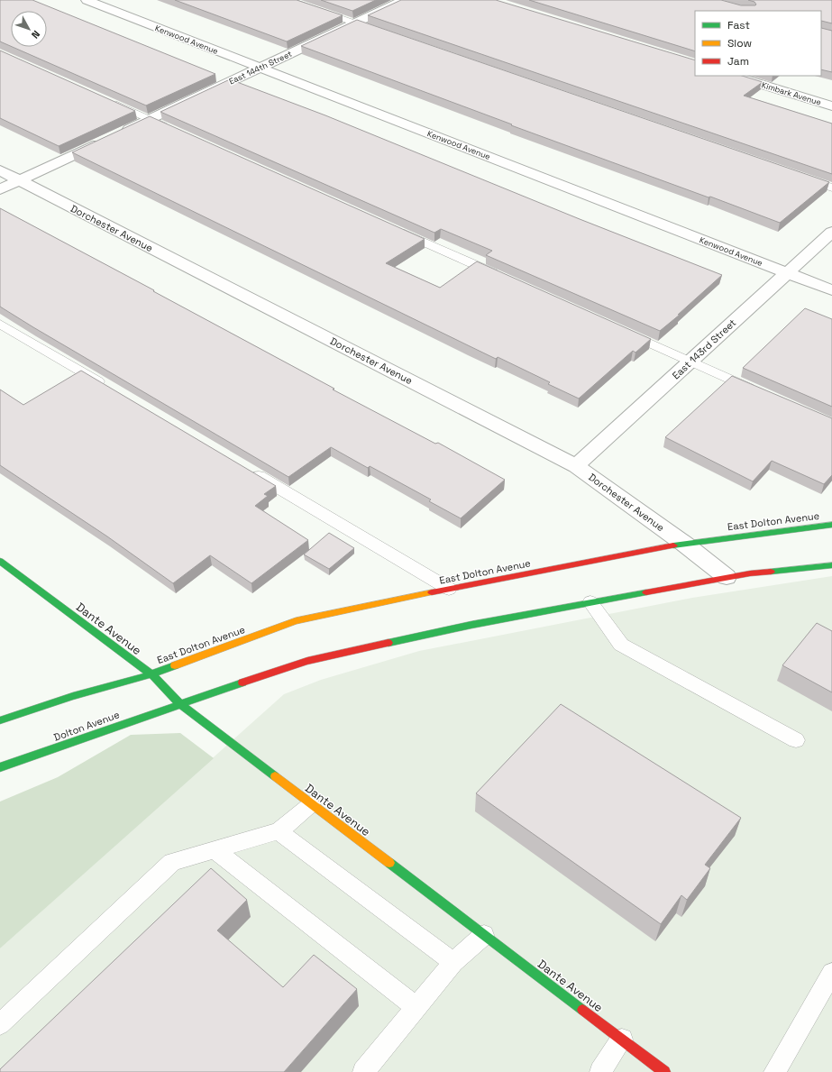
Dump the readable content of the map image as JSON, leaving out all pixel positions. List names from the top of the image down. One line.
{"streets":{"street":["Kenwood Avenue","East 144th Street","Kimbark Avenue","Dorchester Avenue","East 143rd Street","East Dolton Avenue","Dante Avenue","Dolton Avenue"]},"crossings":[["Kenwood Avenue","East 144th Street"],["Kenwood Avenue","East 143rd Street"],["East 144th Street","Dorchester Avenue"],["Dorchester Avenue","East 143rd Street"],["Dorchester Avenue","East Dolton Avenue"],["East Dolton Avenue","Dante Avenue"],["Dante Avenue","Dolton Avenue"]],"legend":["Fast","Slow","Jam"],"north":"bottom right"}
